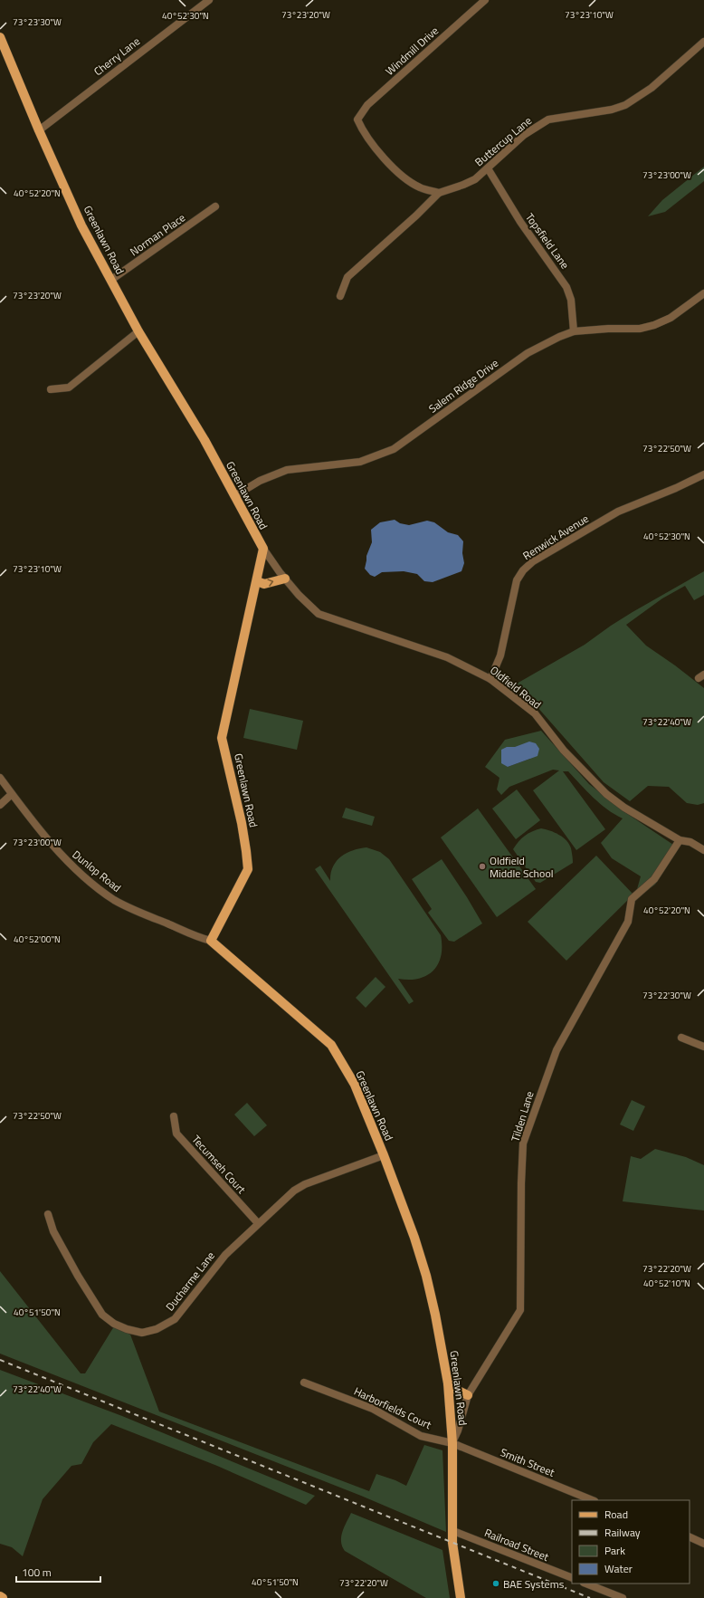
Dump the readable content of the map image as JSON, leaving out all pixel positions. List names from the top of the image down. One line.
{"streets":{"main road":["Greenlawn Road"],"street":["Windmill Drive","Cherry Lane","Buttercup Lane","Norman Place","Topsfield Lane","Salem Ridge Drive","Renwick Avenue","Oldfield Road","Dunlop Road","Tilden Lane","Tecumseh Court","Ducharme Lane","Harborfields Court","Smith Street","Railroad Street"]},"crossings":[["Windmill Drive","Buttercup Lane"],["Cherry Lane","Greenlawn Road"],["Buttercup Lane","Topsfield Lane"],["Norman Place","Greenlawn Road"],["Greenlawn Road","Salem Ridge Drive"],["Greenlawn Road","Oldfield Road"],["Greenlawn Road","Dunlop Road"],["Greenlawn Road","Tilden Lane"],["Greenlawn Road","Ducharme Lane"],["Greenlawn Road","Harborfields Court"],["Greenlawn Road","Smith Street"],["Greenlawn Road","Railroad Street"],["Topsfield Lane","Salem Ridge Drive"],["Renwick Avenue","Oldfield Road"],["Oldfield Road","Tilden Lane"],["Tilden Lane","Harborfields Court"],["Tilden Lane","Smith Street"],["Tecumseh Court","Ducharme Lane"],["Harborfields Court","Smith Street"]],"places":["Oldfield Middle School","BAE Systems"],"legend":["Road","Railway","Park","Water"],"scale_bar":"100 m","coordinates":["73°23'20\"W","73°23'10\"W","40°52'30\"N","73°23'30\"W","73°23'00\"W","40°52'20\"N","73°22'50\"W","73°22'40\"W","40°52'00\"N","73°22'30\"W","73°22'20\"W","40°52'10\"N","40°51'50\"N"]}
